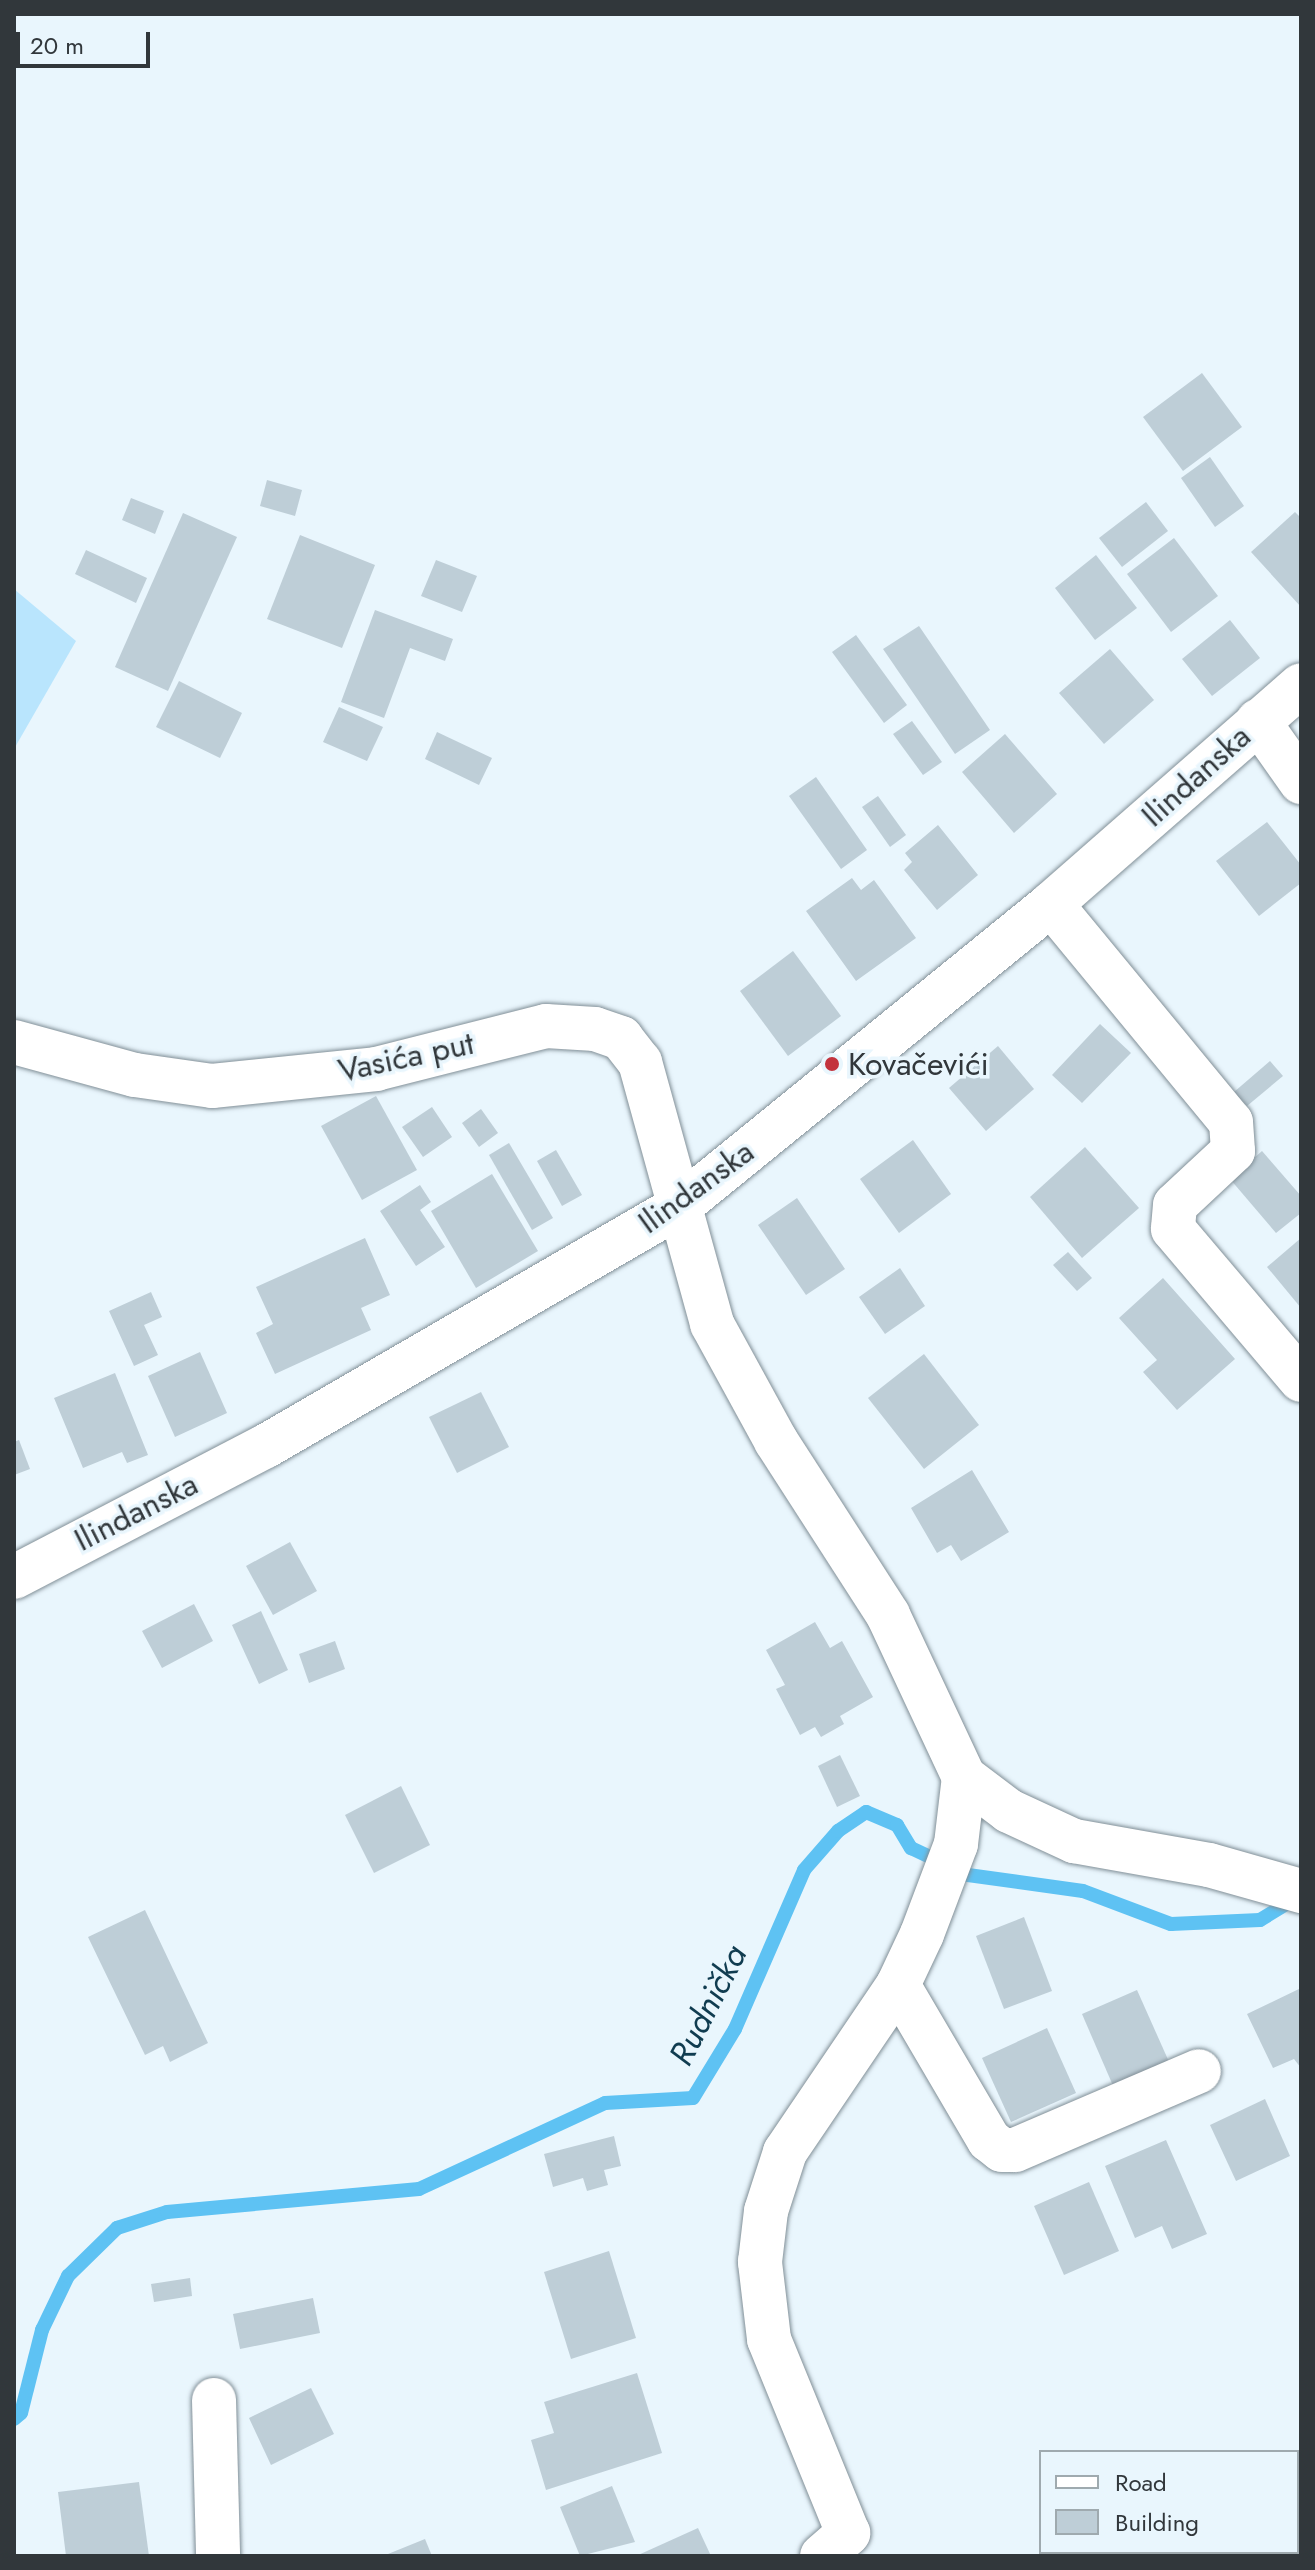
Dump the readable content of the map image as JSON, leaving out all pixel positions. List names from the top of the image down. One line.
{"streets":{"street":["Ilindanska","Vasića put"]},"crossings":[["Ilindanska","Vasića put"]],"water":["Rudnička"],"places":["Kovačevići"],"legend":["Road","Building"],"scale_bar":"20 m"}
